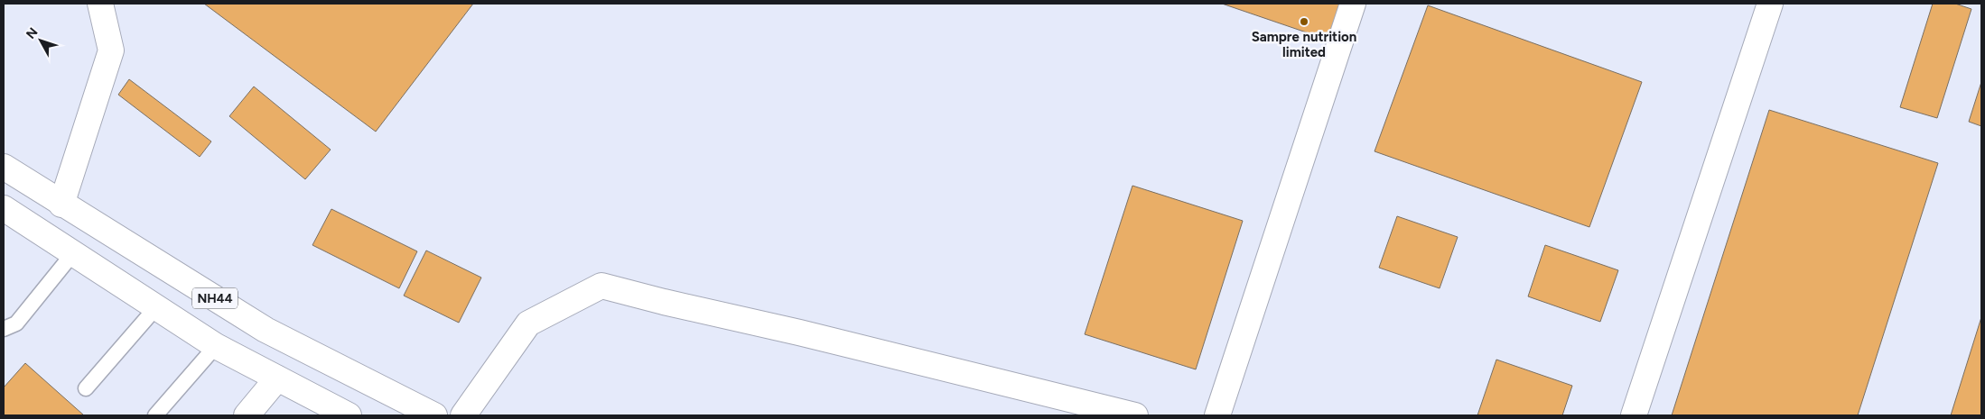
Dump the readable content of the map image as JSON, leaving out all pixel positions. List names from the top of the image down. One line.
{"streets":{"main road":["NH44"]},"places":["Sampre nutrition limited"],"north":"top left"}
